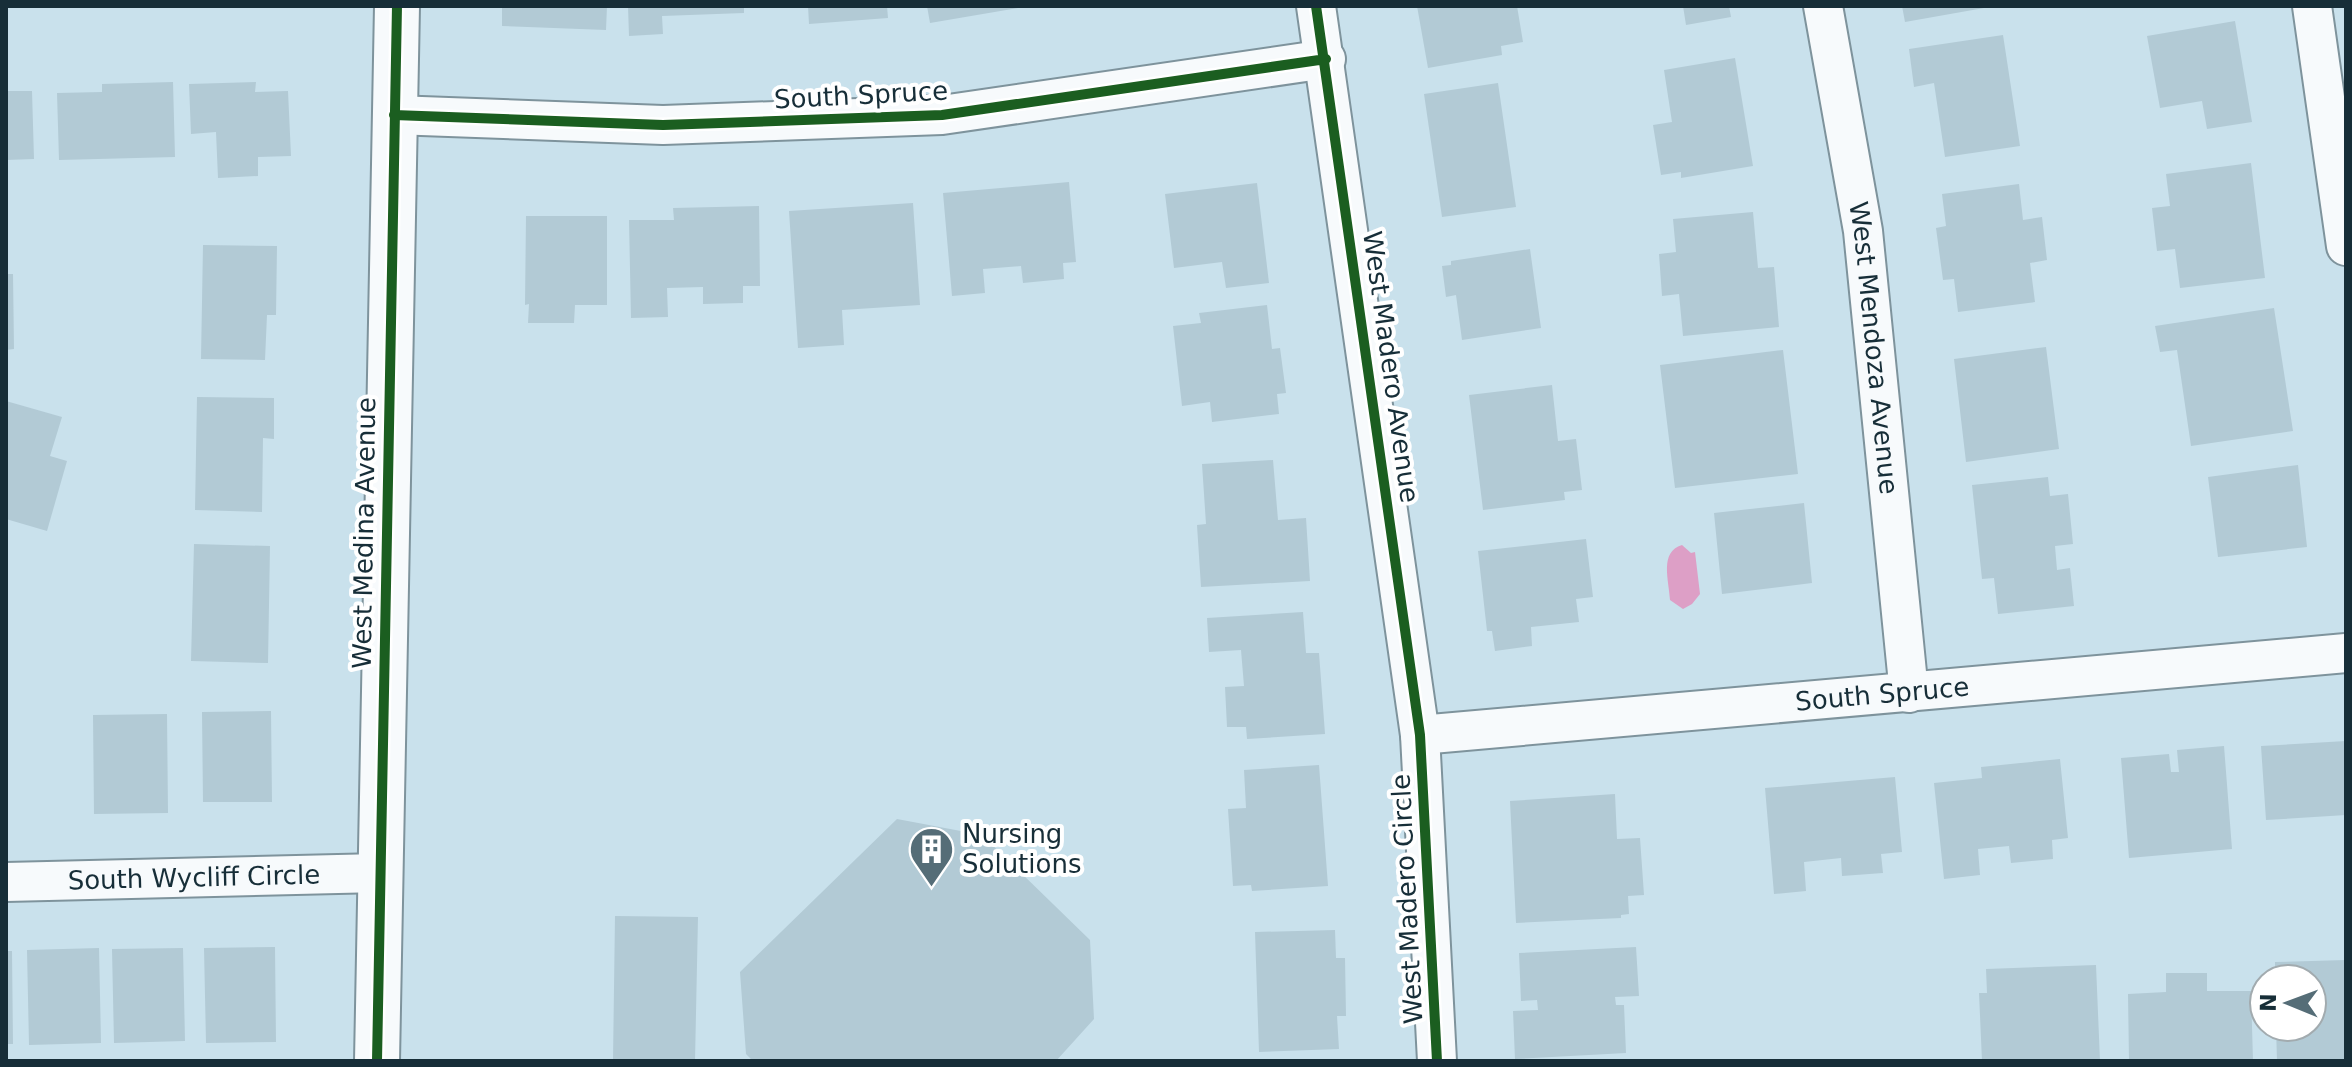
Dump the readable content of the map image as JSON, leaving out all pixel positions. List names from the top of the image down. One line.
{"streets":{"street":["South Spruce","West Mendoza Avenue","West Madero Avenue","West Medina Avenue","South Wycliff Circle","West Madero Circle"]},"crossings":[["South Spruce","West Mendoza Avenue"],["South Spruce","West Madero Avenue"],["South Spruce","West Medina Avenue"],["South Spruce","West Madero Circle"],["West Madero Avenue","West Madero Circle"],["West Medina Avenue","South Wycliff Circle"]],"places":{"building":["Nursing Solutions"]},"north":"left"}
